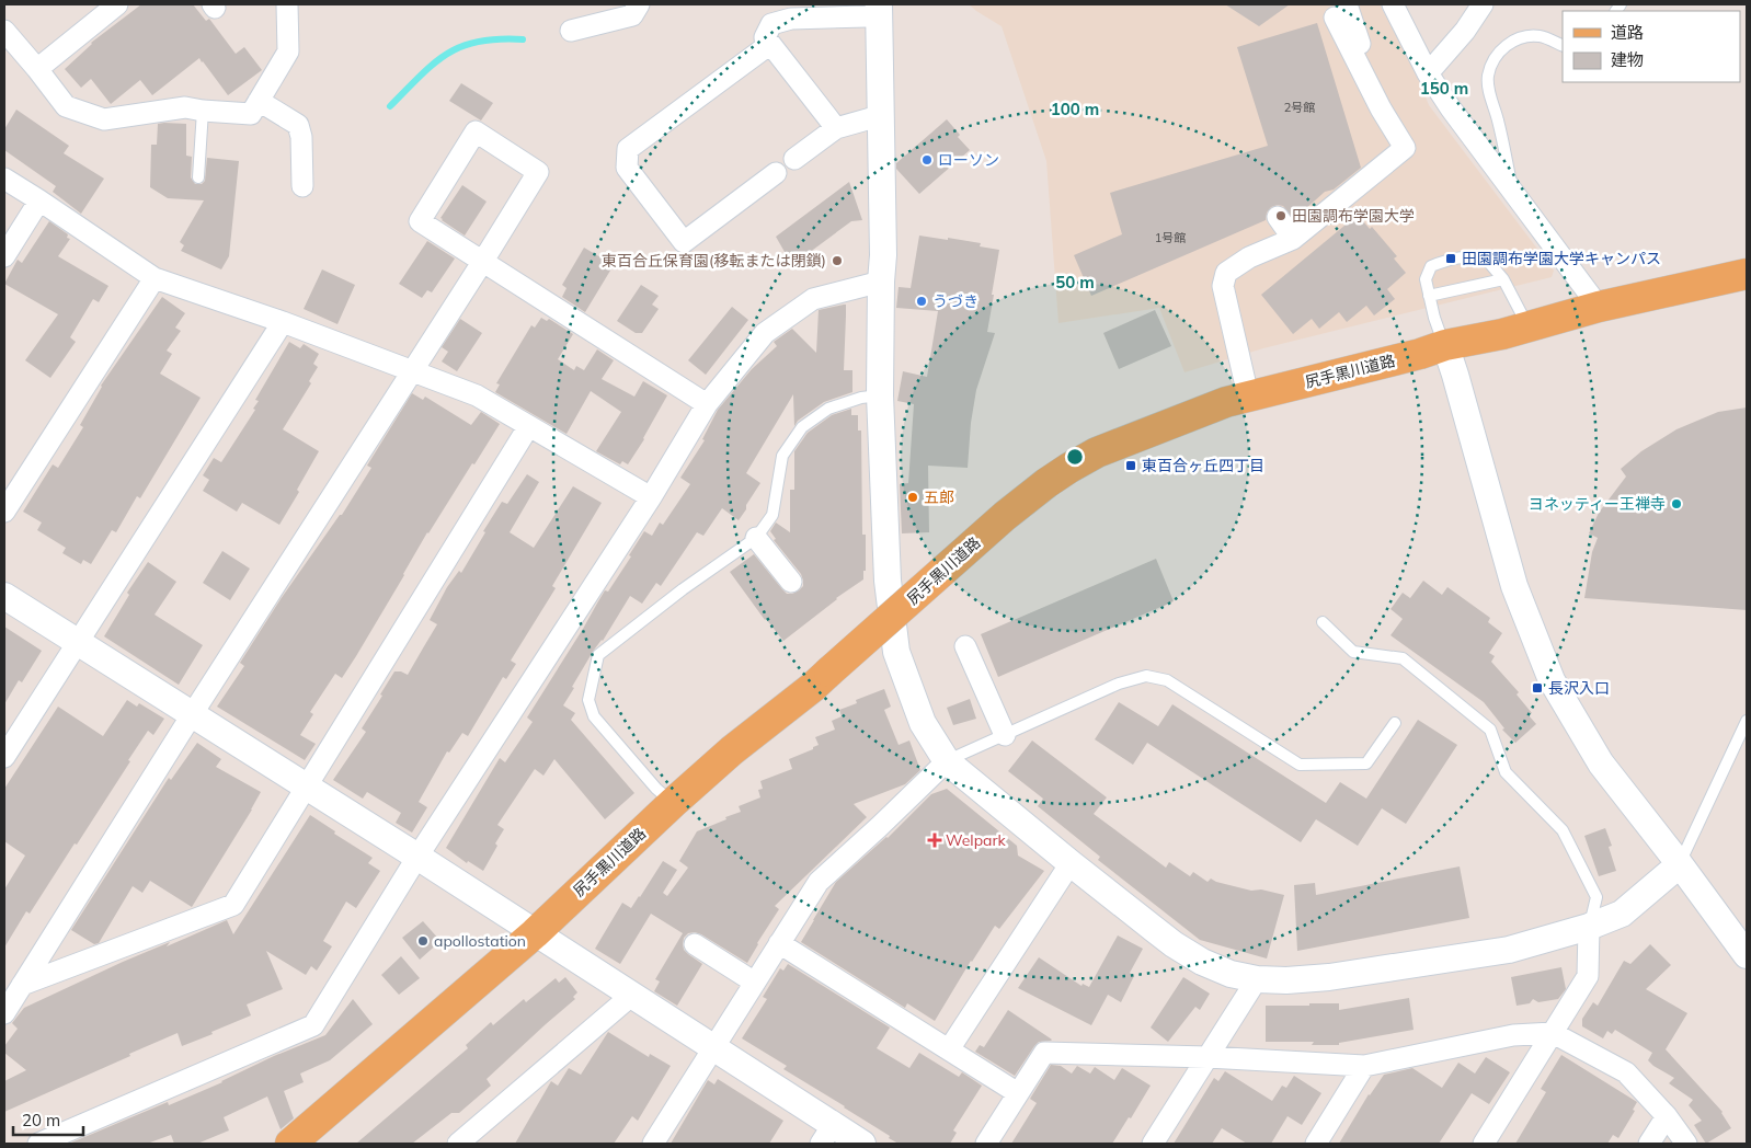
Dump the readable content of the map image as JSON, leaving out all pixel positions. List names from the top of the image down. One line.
{"streets":{"main road":["尻手黒川道路"]},"places":{"other":["ローソン","田園調布学園大学","東百合丘保育園(移転または閉鎖)","うづき","五郎","ヨネッティー王禅寺","apollostation"],"transit":["田園調布学園大学キャンパス","東百合ヶ丘四丁目","長沢入口"],"health":["Welpark"]},"house_numbers":["2号館","1号館"],"legend":["道路","建物"],"scale_bar":"20 m","rings":["150 m","100 m","50 m"]}
